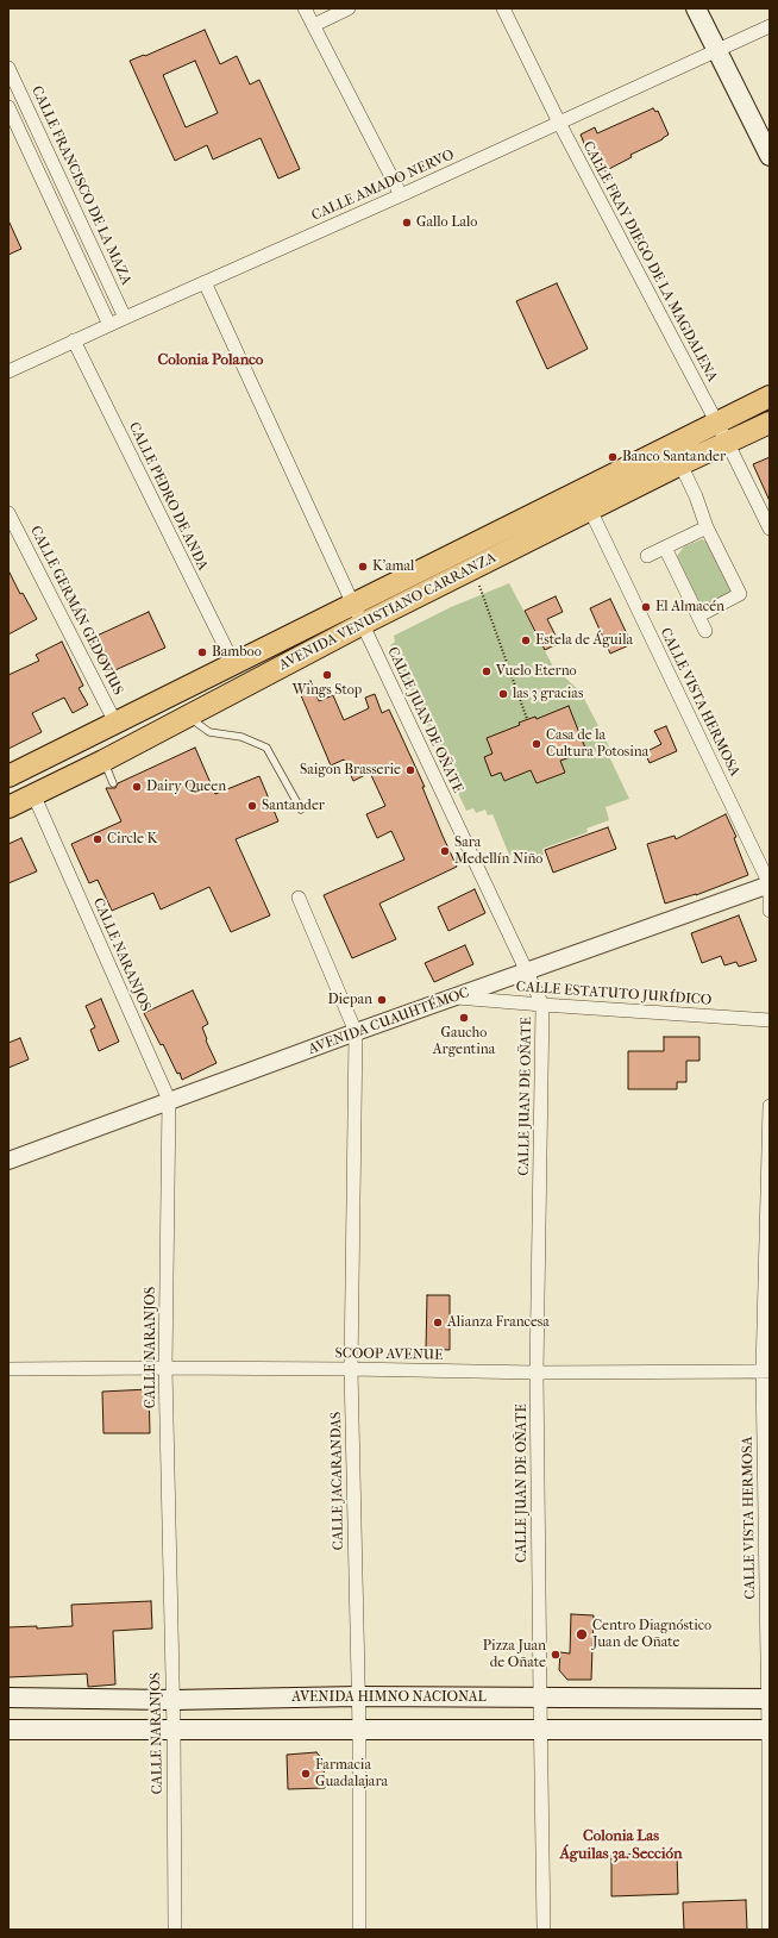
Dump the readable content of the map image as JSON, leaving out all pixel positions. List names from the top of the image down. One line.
{"streets":{"main road":["AVENIDA VENUSTIANO CARRANZA","AVENIDA HIMNO NACIONAL"],"street":["CALLE FRANCISCO DE LA MAZA","CALLE AMADO NERVO","CALLE FRAY DIEGO DE LA MAGDALENA","CALLE PEDRO DE ANDA","CALLE GERMÁN GEDOVIUS","CALLE VISTA HERMOSA","CALLE JUAN DE OÑATE","CALLE NARANJOS","CALLE ESTATUTO JURÍDICO","AVENIDA CUAUHTÉMOC","SCOOP AVENUE","CALLE JACARANDAS"]},"crossings":[["CALLE FRANCISCO DE LA MAZA","CALLE AMADO NERVO"],["CALLE AMADO NERVO","CALLE FRAY DIEGO DE LA MAGDALENA"],["CALLE AMADO NERVO","CALLE PEDRO DE ANDA"],["CALLE AMADO NERVO","CALLE JUAN DE OÑATE"],["CALLE FRAY DIEGO DE LA MAGDALENA","AVENIDA VENUSTIANO CARRANZA"],["CALLE PEDRO DE ANDA","AVENIDA VENUSTIANO CARRANZA"],["CALLE GERMÁN GEDOVIUS","AVENIDA VENUSTIANO CARRANZA"],["AVENIDA VENUSTIANO CARRANZA","CALLE VISTA HERMOSA"],["AVENIDA VENUSTIANO CARRANZA","CALLE JUAN DE OÑATE"],["AVENIDA VENUSTIANO CARRANZA","CALLE NARANJOS"],["CALLE VISTA HERMOSA","AVENIDA CUAUHTÉMOC"],["CALLE VISTA HERMOSA","SCOOP AVENUE"],["CALLE VISTA HERMOSA","AVENIDA HIMNO NACIONAL"],["CALLE JUAN DE OÑATE","CALLE ESTATUTO JURÍDICO"],["CALLE JUAN DE OÑATE","AVENIDA CUAUHTÉMOC"],["CALLE JUAN DE OÑATE","SCOOP AVENUE"],["CALLE JUAN DE OÑATE","AVENIDA HIMNO NACIONAL"],["CALLE NARANJOS","AVENIDA CUAUHTÉMOC"],["CALLE NARANJOS","SCOOP AVENUE"],["CALLE NARANJOS","AVENIDA HIMNO NACIONAL"],["CALLE ESTATUTO JURÍDICO","AVENIDA CUAUHTÉMOC"],["AVENIDA CUAUHTÉMOC","CALLE JACARANDAS"],["SCOOP AVENUE","CALLE JACARANDAS"],["CALLE JACARANDAS","AVENIDA HIMNO NACIONAL"]],"districts":["Colonia Polanco","Colonia Las Águilas 3a. Sección"],"places":["Gallo Lalo","Banco Santander","K'amal","El Almacén","Estela de Águila","Bamboo","Vuelo Eterno","Wings Stop","las 3 gracias","Casa de la Cultura Potosina","Saigon Brasserie","Dairy Queen","Santander","Circle K","Sara Medellín Niño","Diepan","Gaucho Argentina","Alianza Francesa","Centro Diagnóstico Juan de Oñate","Pizza Juan de Oñate","Farmacia Guadalajara"]}
